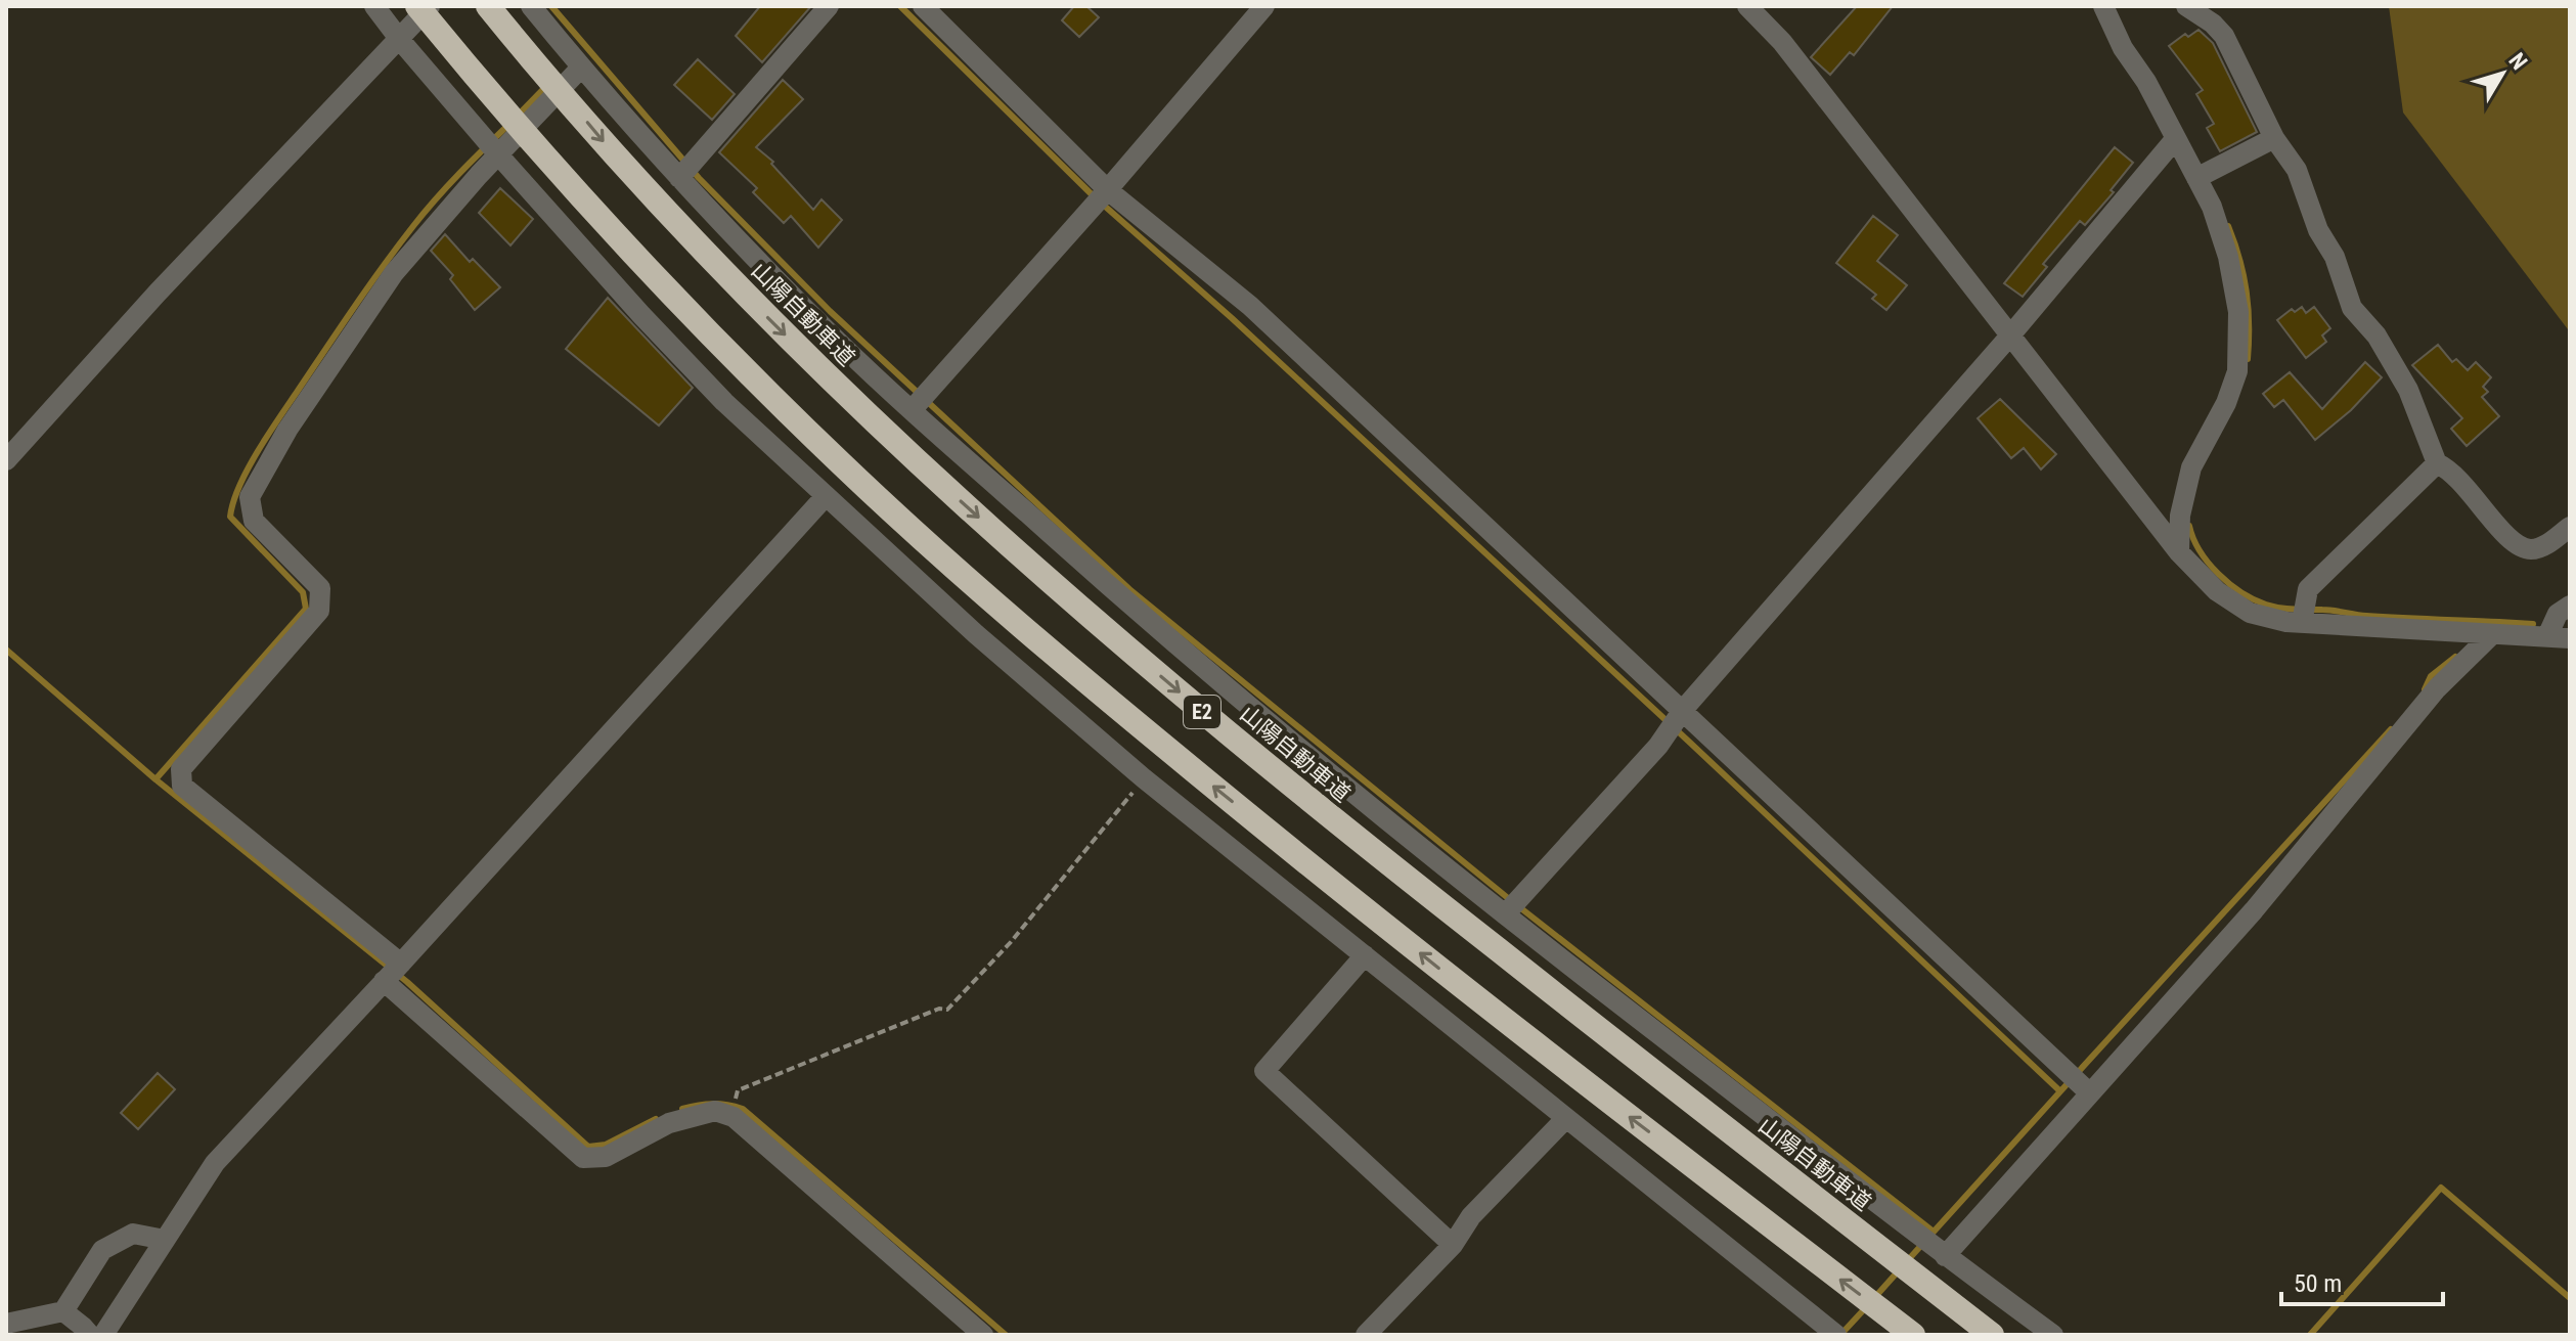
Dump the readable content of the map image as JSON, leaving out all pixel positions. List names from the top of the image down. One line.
{"streets":{"highway":["山陽自動車道","E2"]},"scale_bar":"50 m","north":"top right"}
